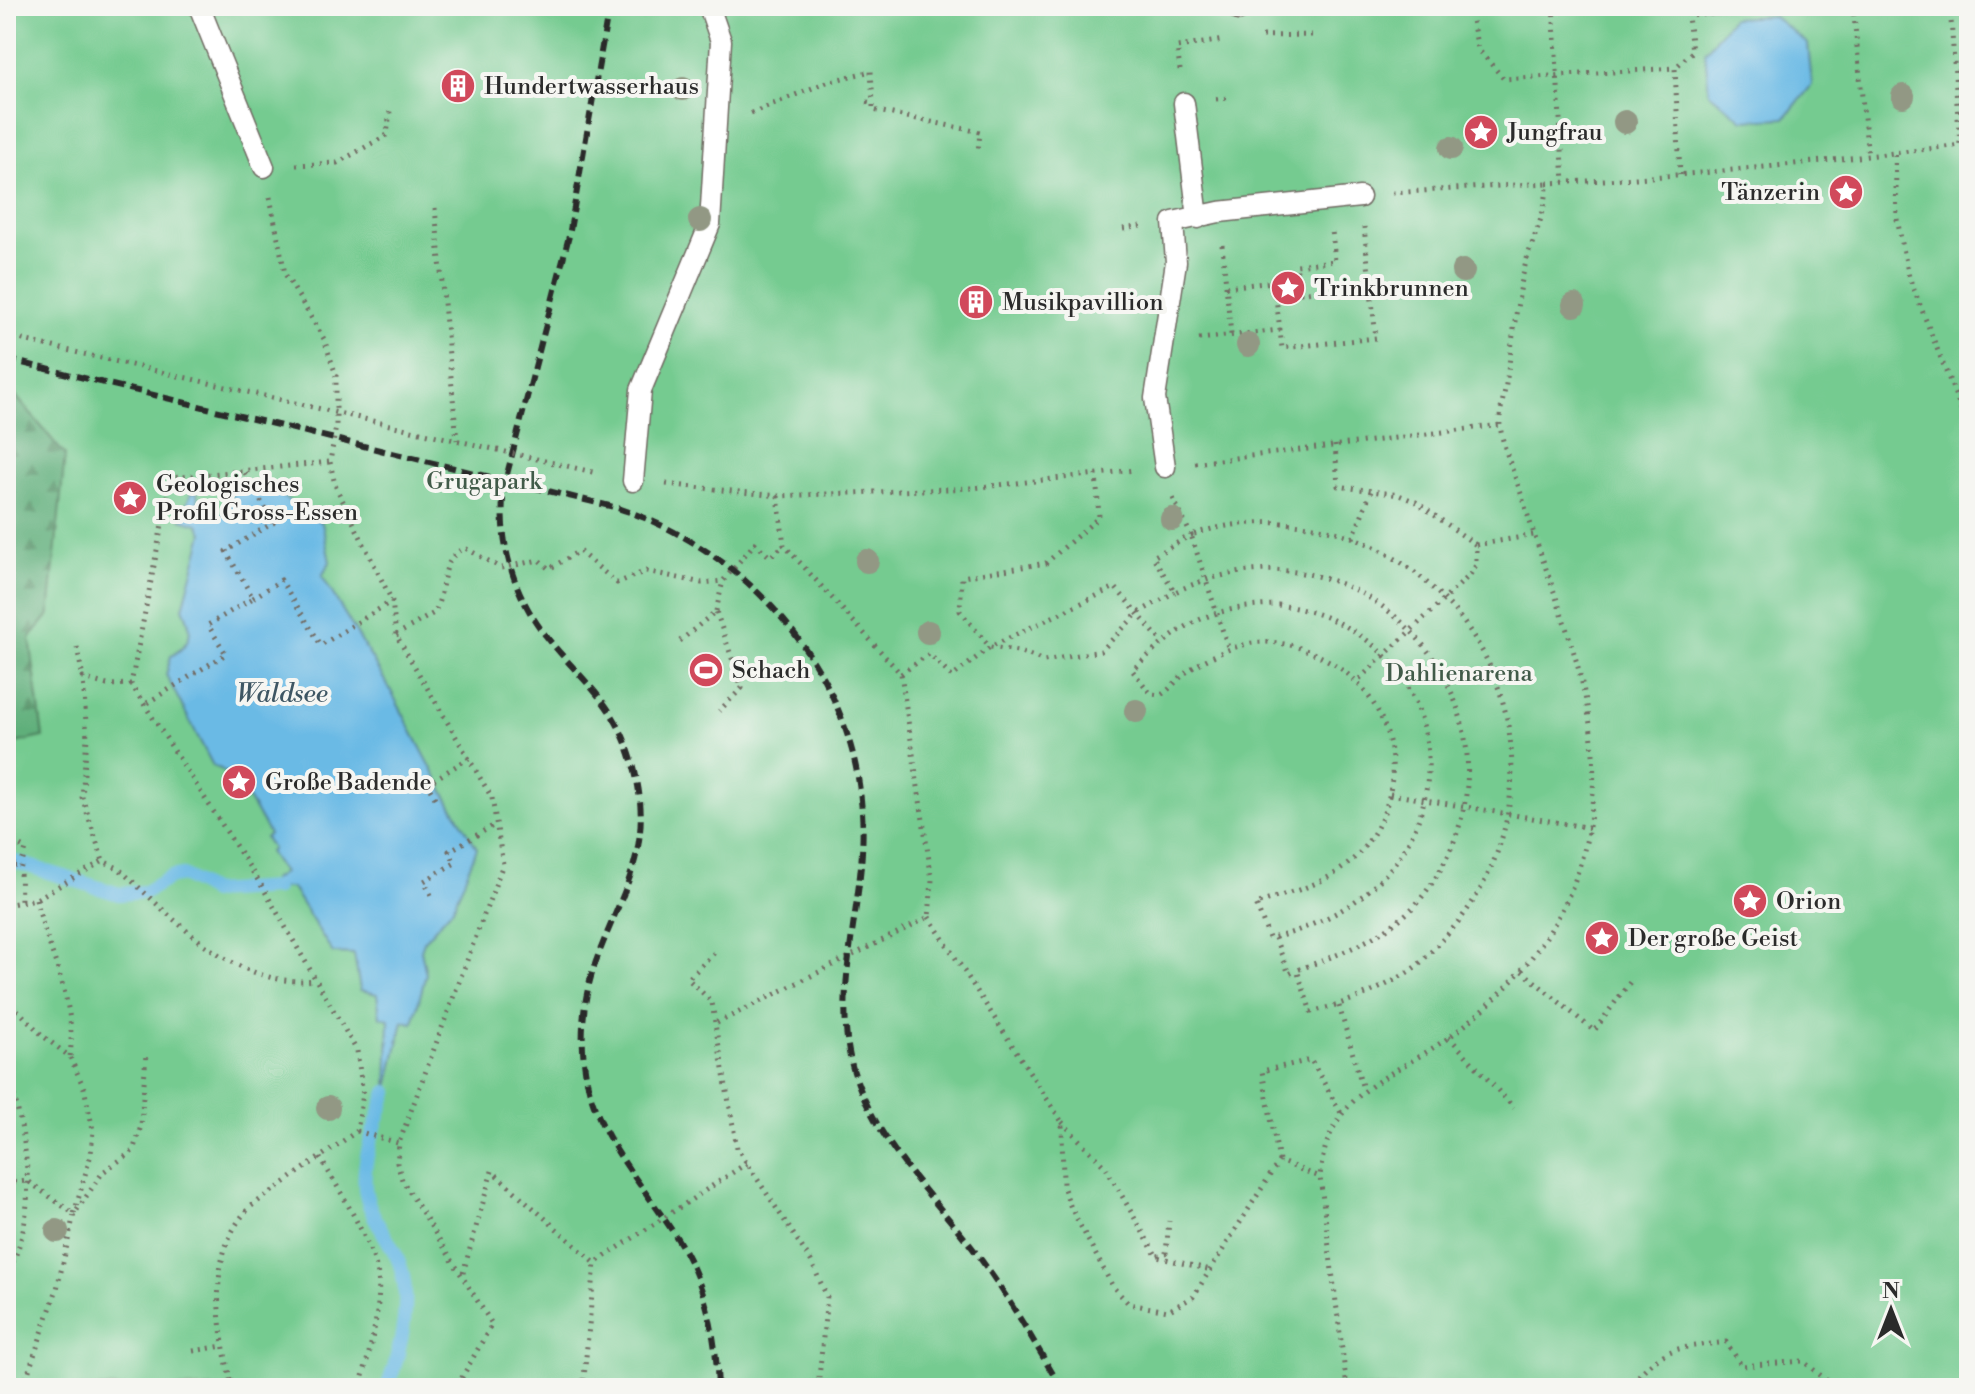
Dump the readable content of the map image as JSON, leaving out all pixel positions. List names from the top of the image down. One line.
{"water":["Waldsee"],"parks":["Grugapark","Dahlienarena"],"places":{"building":["Hundertwasserhaus","Musikpavillion"],"place":["Jungfrau","Tänzerin","Trinkbrunnen","Geologisches Profil Gross-Essen","Große Badende","Orion","Der große Geist"],"sports":["Schach"]},"north":"top"}
